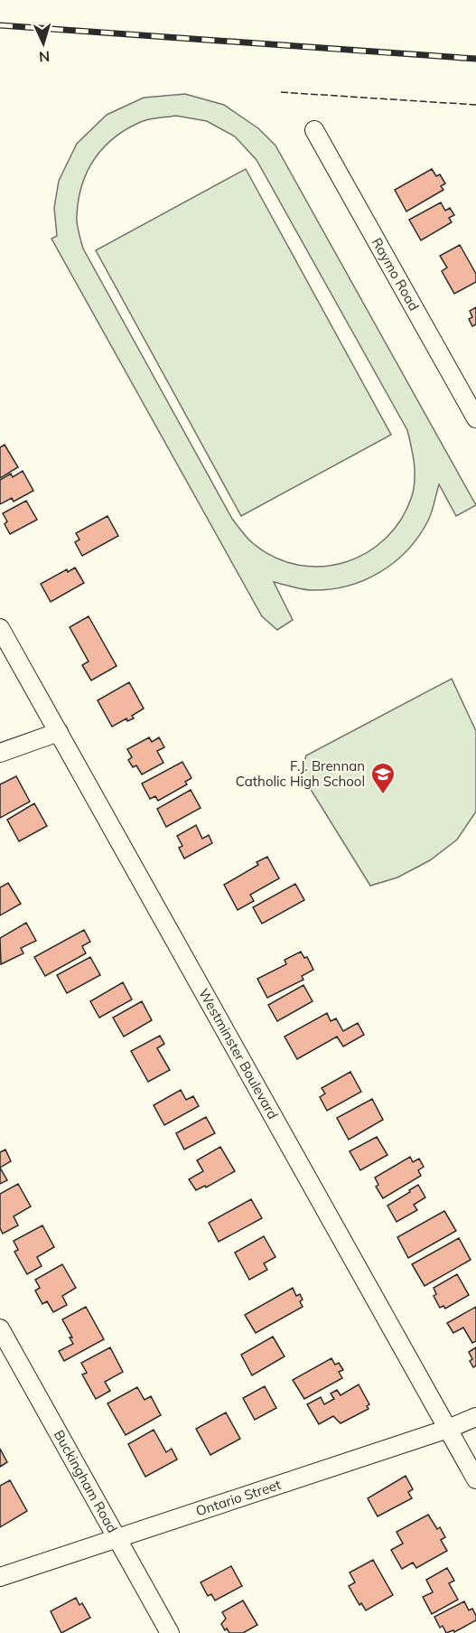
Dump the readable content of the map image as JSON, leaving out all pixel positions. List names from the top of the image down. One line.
{"streets":{"street":["Raymo Road","Westminster Boulevard","Buckingham Road","Ontario Street"]},"crossings":[["Westminster Boulevard","Ontario Street"],["Buckingham Road","Ontario Street"]],"places":{"school or university":["F.J. Brennan Catholic High School"]},"north":"bottom"}
